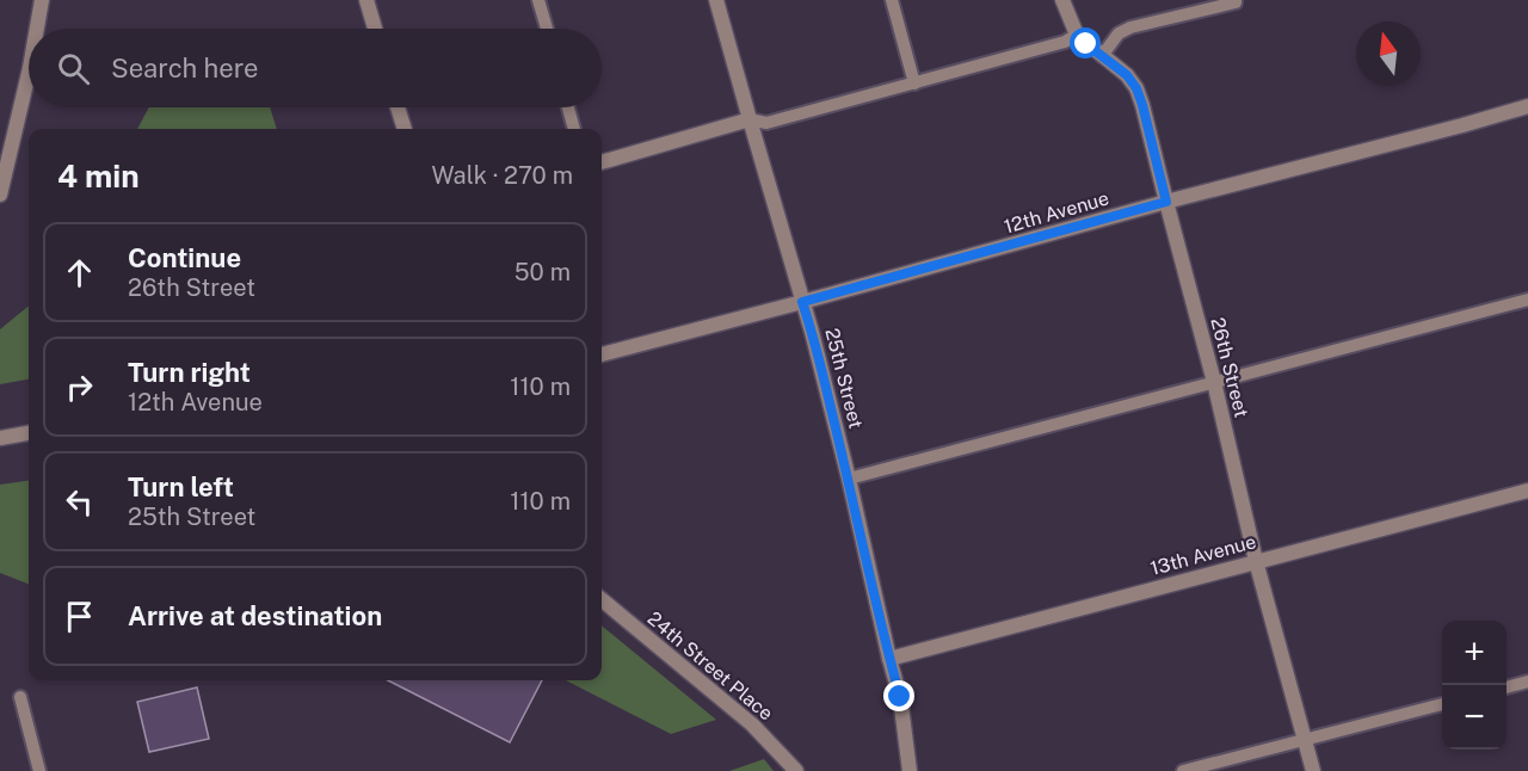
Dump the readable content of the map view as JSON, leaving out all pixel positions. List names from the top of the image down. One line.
{"streets":{"street":["12th Avenue","26th Street","25th Street","13th Avenue","24th Street Place"]},"crossings":[["12th Avenue","26th Street"],["12th Avenue","25th Street"],["26th Street","13th Avenue"],["25th Street","13th Avenue"]],"north":"top","page":{"search":"Search here","heading":["4 min","Walk · 270 m"],"list":[["Continue","26th Street","50 m"],["Turn right","12th Avenue","110 m"],["Turn left","25th Street","110 m"],"Arrive at destination"],"map_buttons":["+","−"]}}
